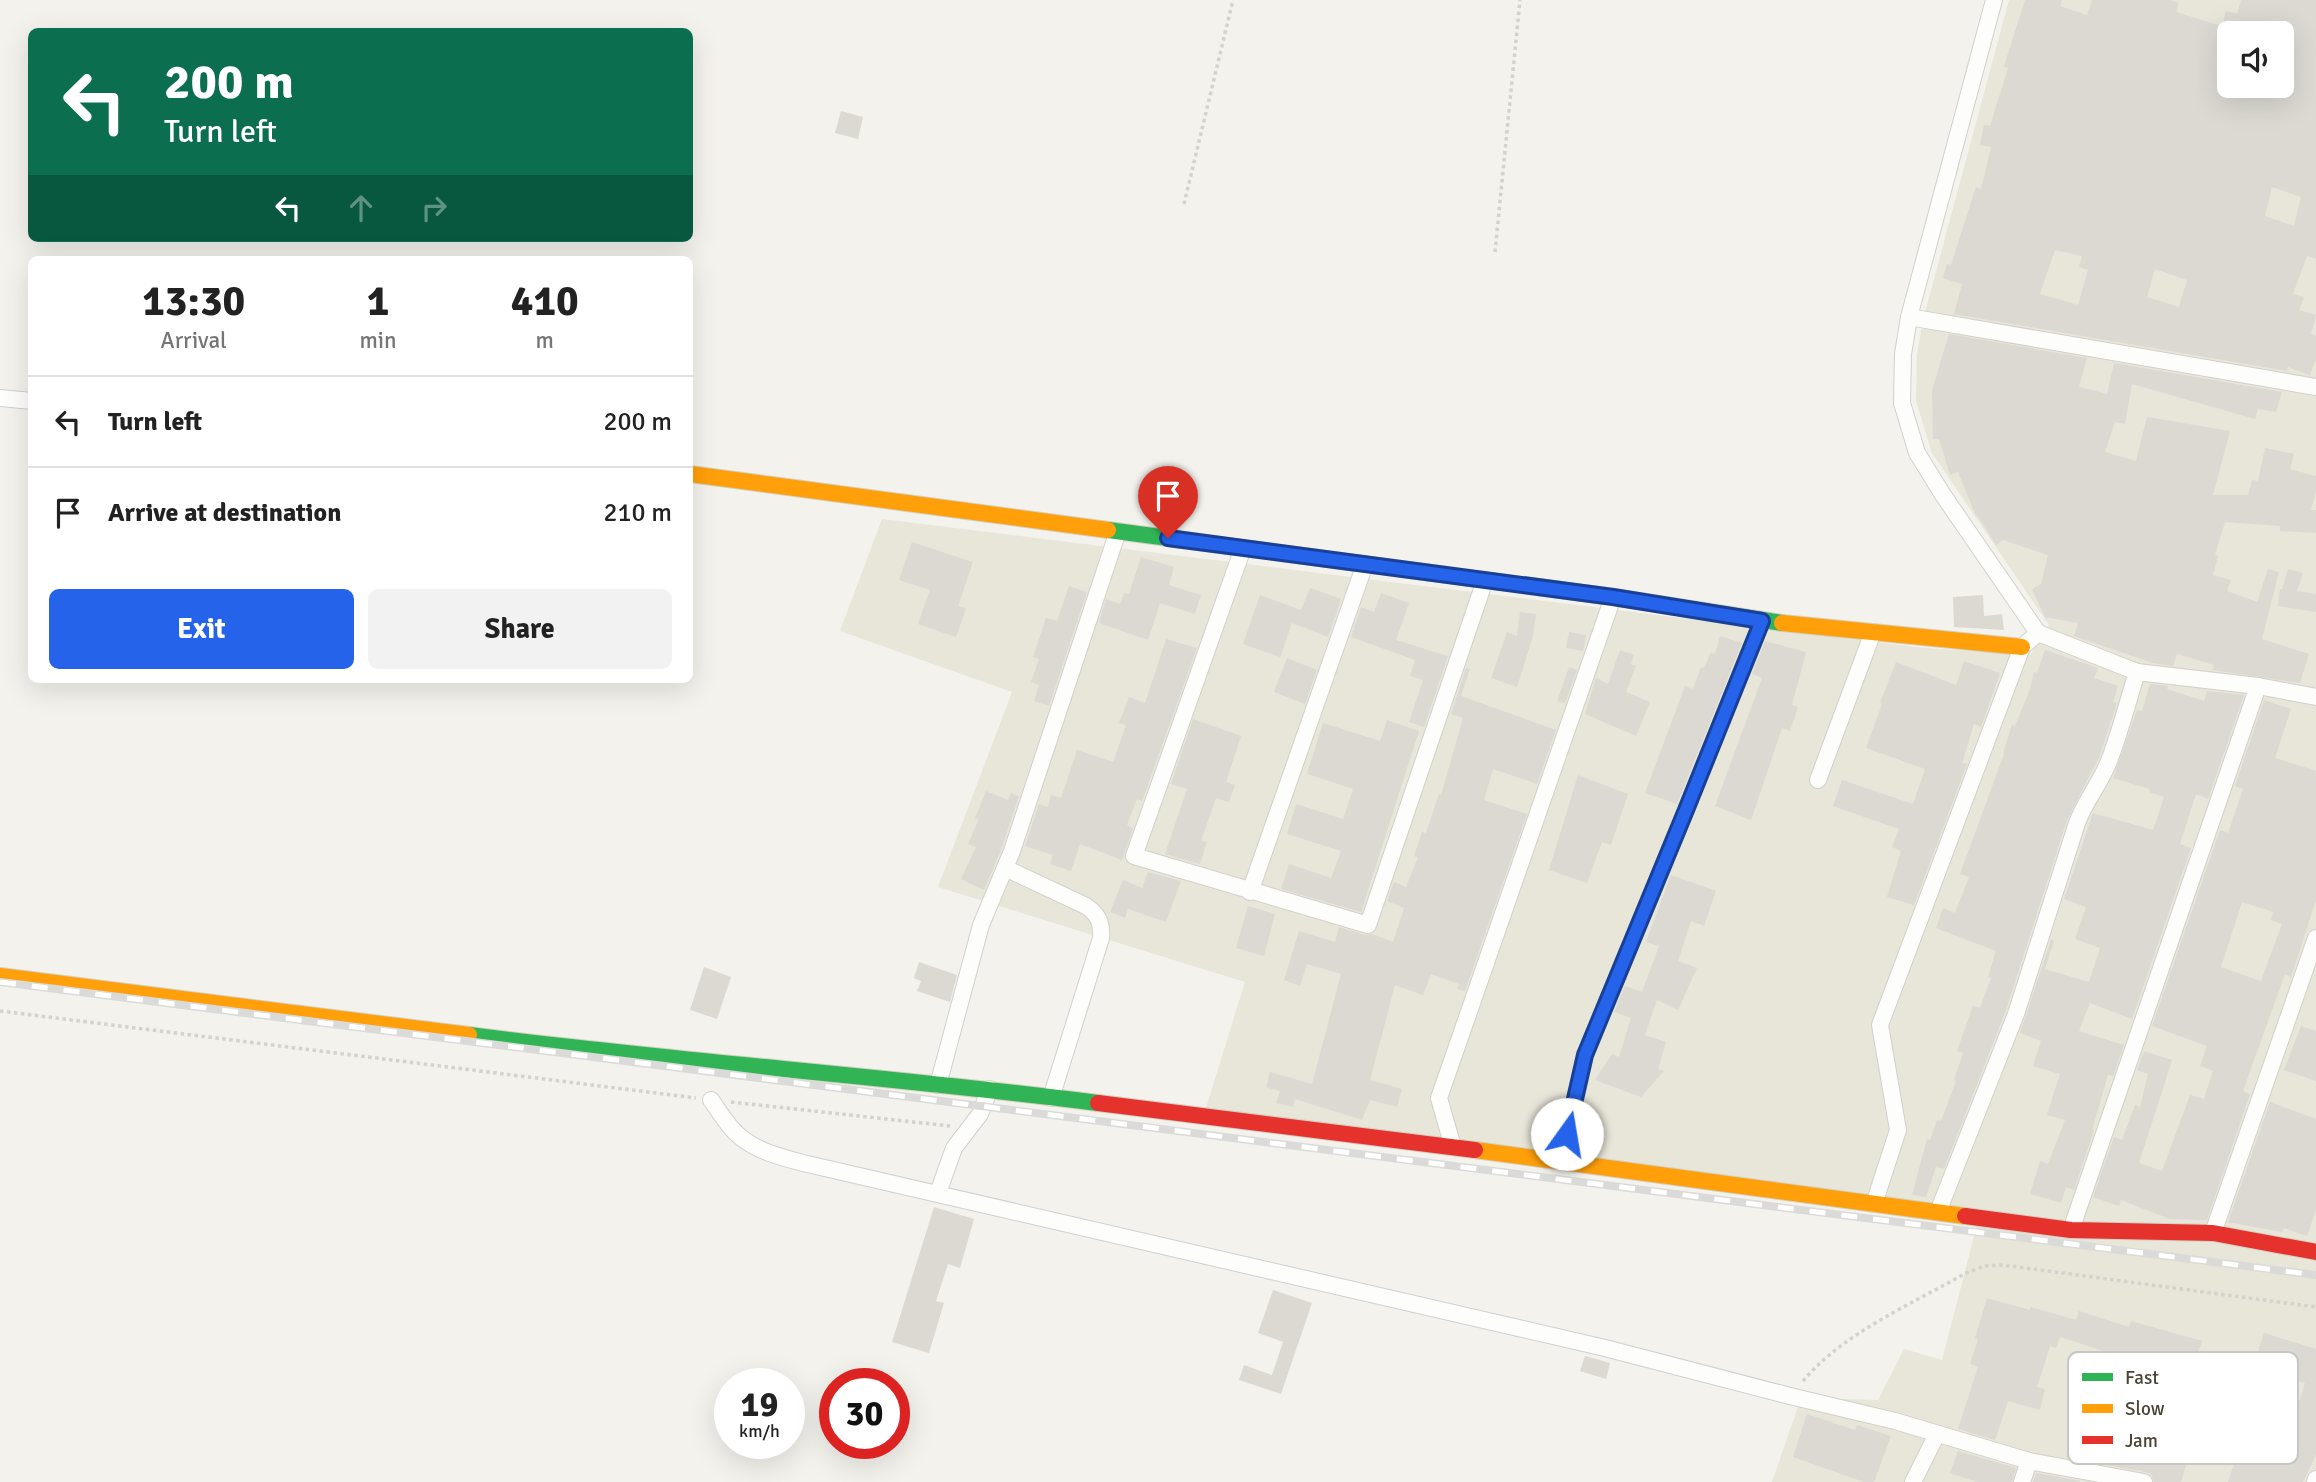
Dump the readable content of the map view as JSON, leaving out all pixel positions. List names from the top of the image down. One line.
{"legend":["Fast","Slow","Jam"],"page":{"turn":["200 m","Turn left"],"eta":["13:30","Arrival","1","min","410","m"],"list":[{"name":"Turn left","value":"200 m"},{"name":"Arrive at destination","value":"210 m"}],"buttons":["Exit","Share"],"speed":"19 km/h","limit":"30"}}
